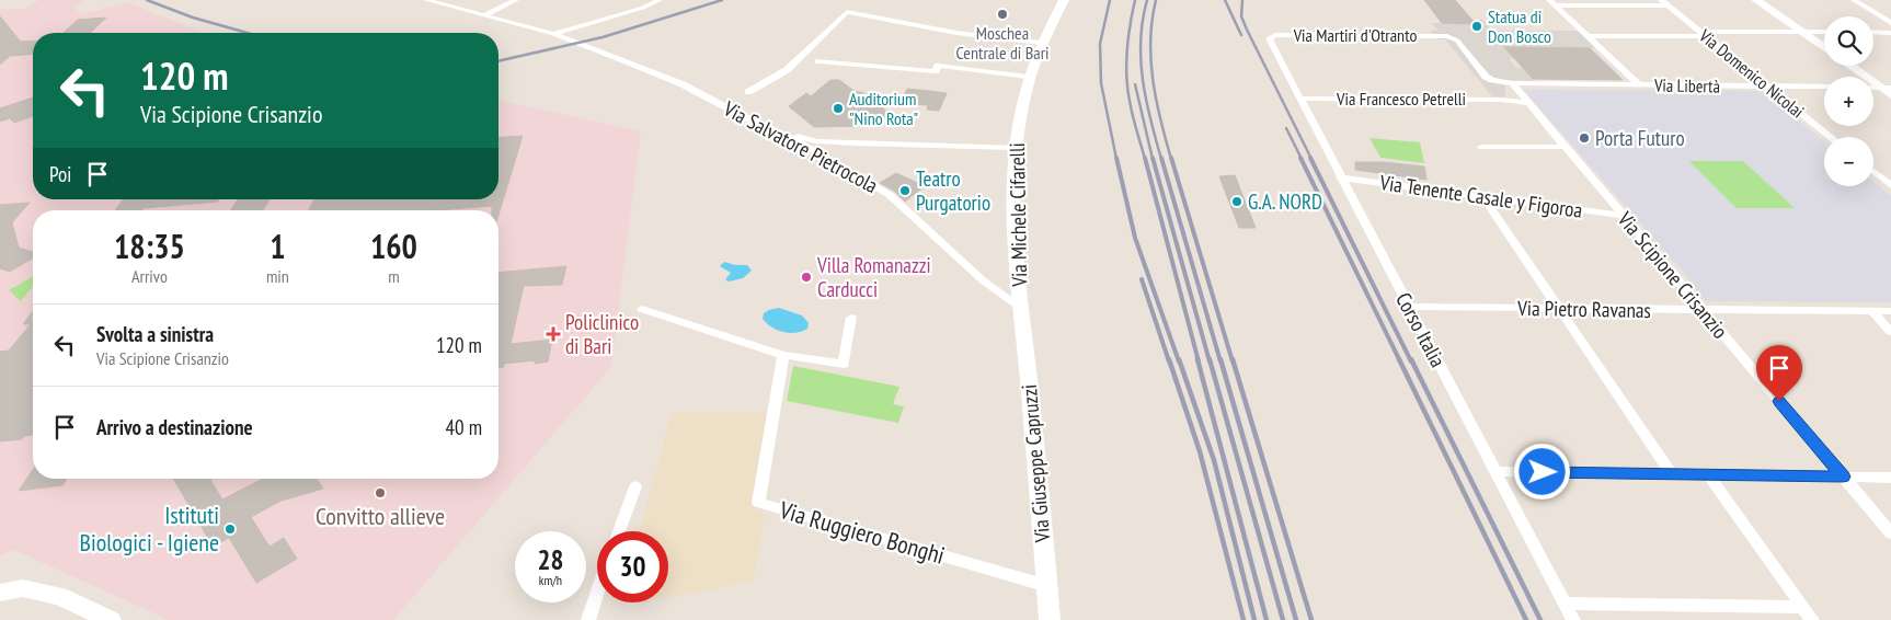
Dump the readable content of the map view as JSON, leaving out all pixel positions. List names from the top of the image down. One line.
{"streets":{"main road":["Via Michele Cifarelli","Via Giuseppe Capruzzi"],"street":["Via Martiri d'Otranto","Via Domenico Nicolai","Via Libertà","Via Francesco Petrelli","Via Salvatore Pietrocola","Via Tenente Casale y Figoroa","Via Scipione Crisanzio","Via Pietro Ravanas","Corso Italia","Via Ruggiero Bonghi"]},"crossings":[["Via Martiri d'Otranto","Via Libertà"],["Via Martiri d'Otranto","Via Scipione Crisanzio"],["Via Martiri d'Otranto","Corso Italia"],["Via Domenico Nicolai","Via Libertà"],["Via Libertà","Via Scipione Crisanzio"],["Via Francesco Petrelli","Via Scipione Crisanzio"],["Via Francesco Petrelli","Corso Italia"],["Via Salvatore Pietrocola","Via Michele Cifarelli"],["Via Salvatore Pietrocola","Via Giuseppe Capruzzi"],["Via Tenente Casale y Figoroa","Via Scipione Crisanzio"],["Via Tenente Casale y Figoroa","Corso Italia"],["Via Michele Cifarelli","Via Giuseppe Capruzzi"],["Via Scipione Crisanzio","Via Pietro Ravanas"],["Via Pietro Ravanas","Corso Italia"],["Via Giuseppe Capruzzi","Via Ruggiero Bonghi"]],"places":{"other":["Moschea Centrale di Bari","Statua di Don Bosco","Auditorium \"Nino Rota\"","Porta Futuro","Teatro Purgatorio","G.A. NORD","Villa Romanazzi Carducci","Convitto allieve","Istituti Biologici - Igiene"],"health":["Policlinico di Bari"]},"page":{"map_buttons":["+","−"],"turn":["120 m","Via Scipione Crisanzio"],"then":"Poi","eta":["18:35","Arrivo","1","min","160","m"],"list":[{"name":"Svolta a sinistra","note":"Via Scipione Crisanzio","value":"120 m"},{"name":"Arrivo a destinazione","value":"40 m"}],"speed":"28 km/h","limit":"30"}}
